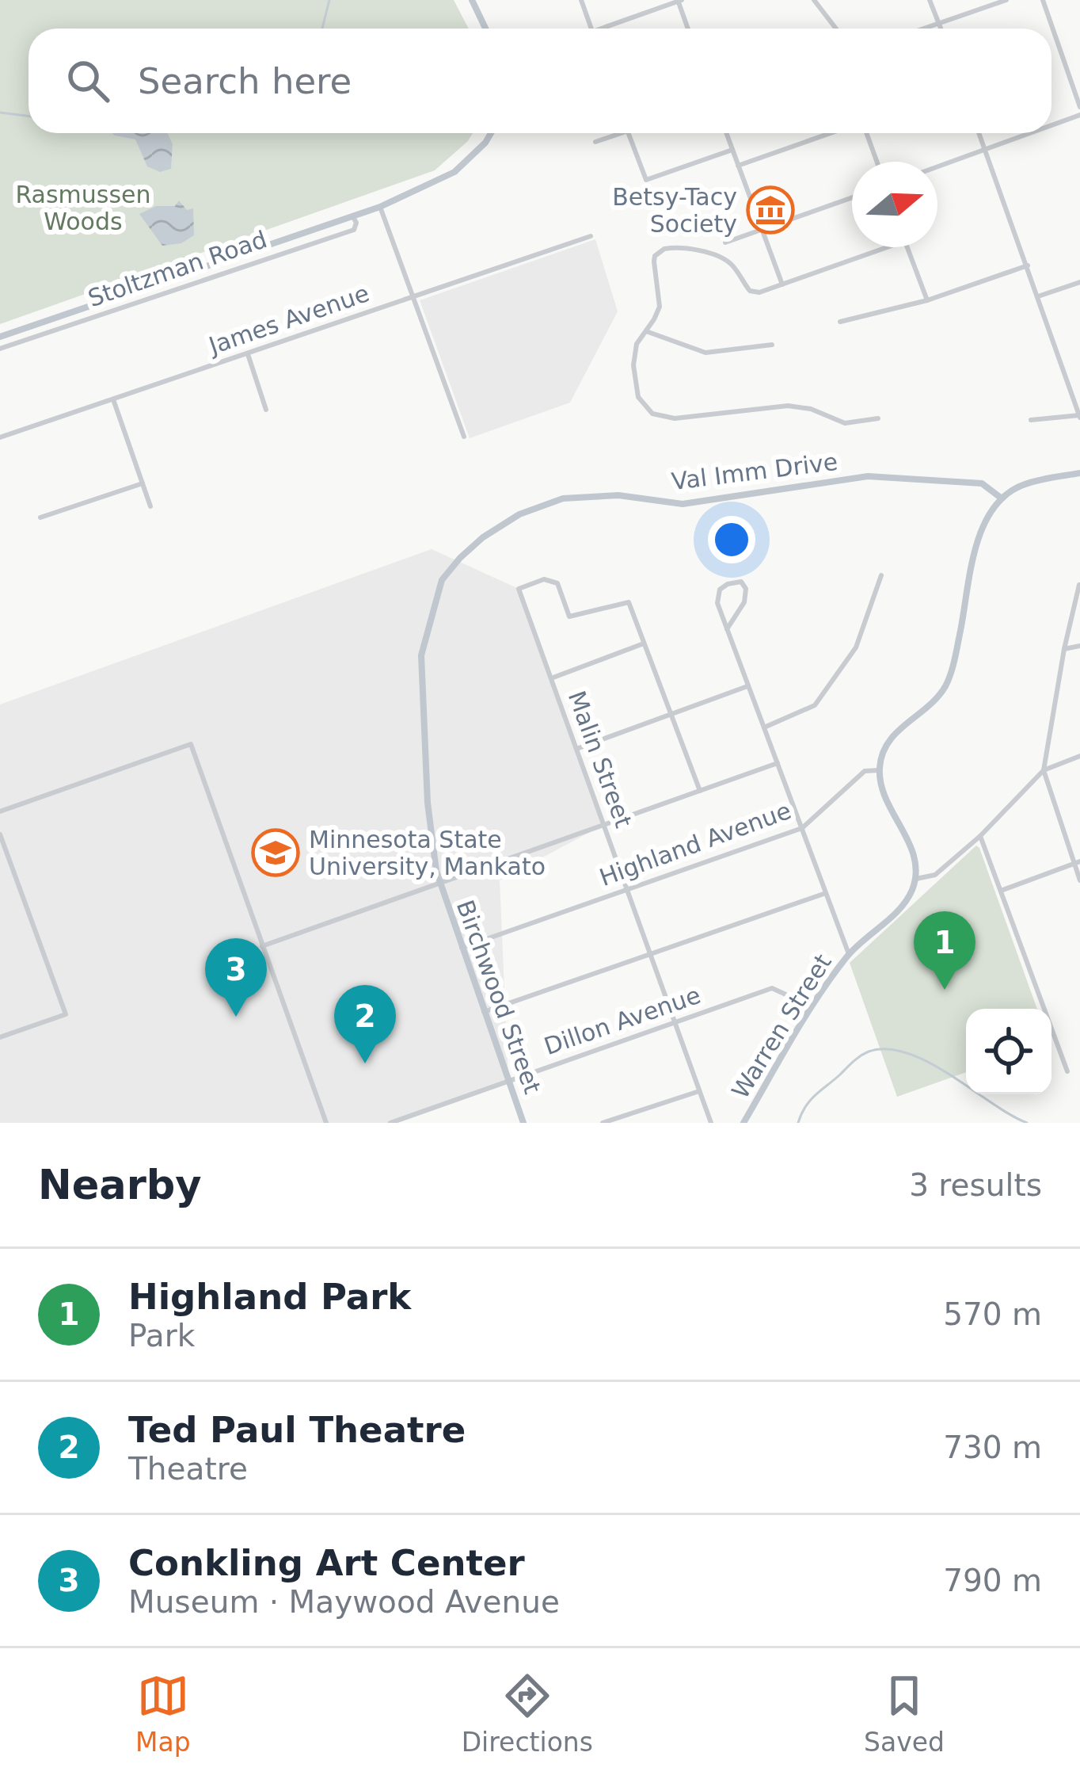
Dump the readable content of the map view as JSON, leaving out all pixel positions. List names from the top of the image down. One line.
{"streets":{"street":["Stoltzman Road","James Avenue","Val Imm Drive","Malin Street","Highland Avenue","Birchwood Street","Dillon Avenue","Warren Street"]},"crossings":[["Val Imm Drive","Birchwood Street"],["Malin Street","Highland Avenue"],["Malin Street","Dillon Avenue"],["Highland Avenue","Birchwood Street"],["Birchwood Street","Dillon Avenue"],["Dillon Avenue","Warren Street"]],"parks":["Rasmussen Woods"],"places":{"museum":["Betsy-Tacy Society"],"school or university":["Minnesota State University, Mankato"]},"north":"right","page":{"search":"Search here","pins":["1","3","2"],"heading":["Nearby","3 results"],"list":[{"mark":"1","name":"Highland Park","note":"Park","value":"570 m"},{"mark":"2","name":"Ted Paul Theatre","note":"Theatre","value":"730 m"},{"mark":"3","name":"Conkling Art Center","note":"Museum · Maywood Avenue","value":"790 m"}],"nav":["Map","Directions","Saved"]}}
